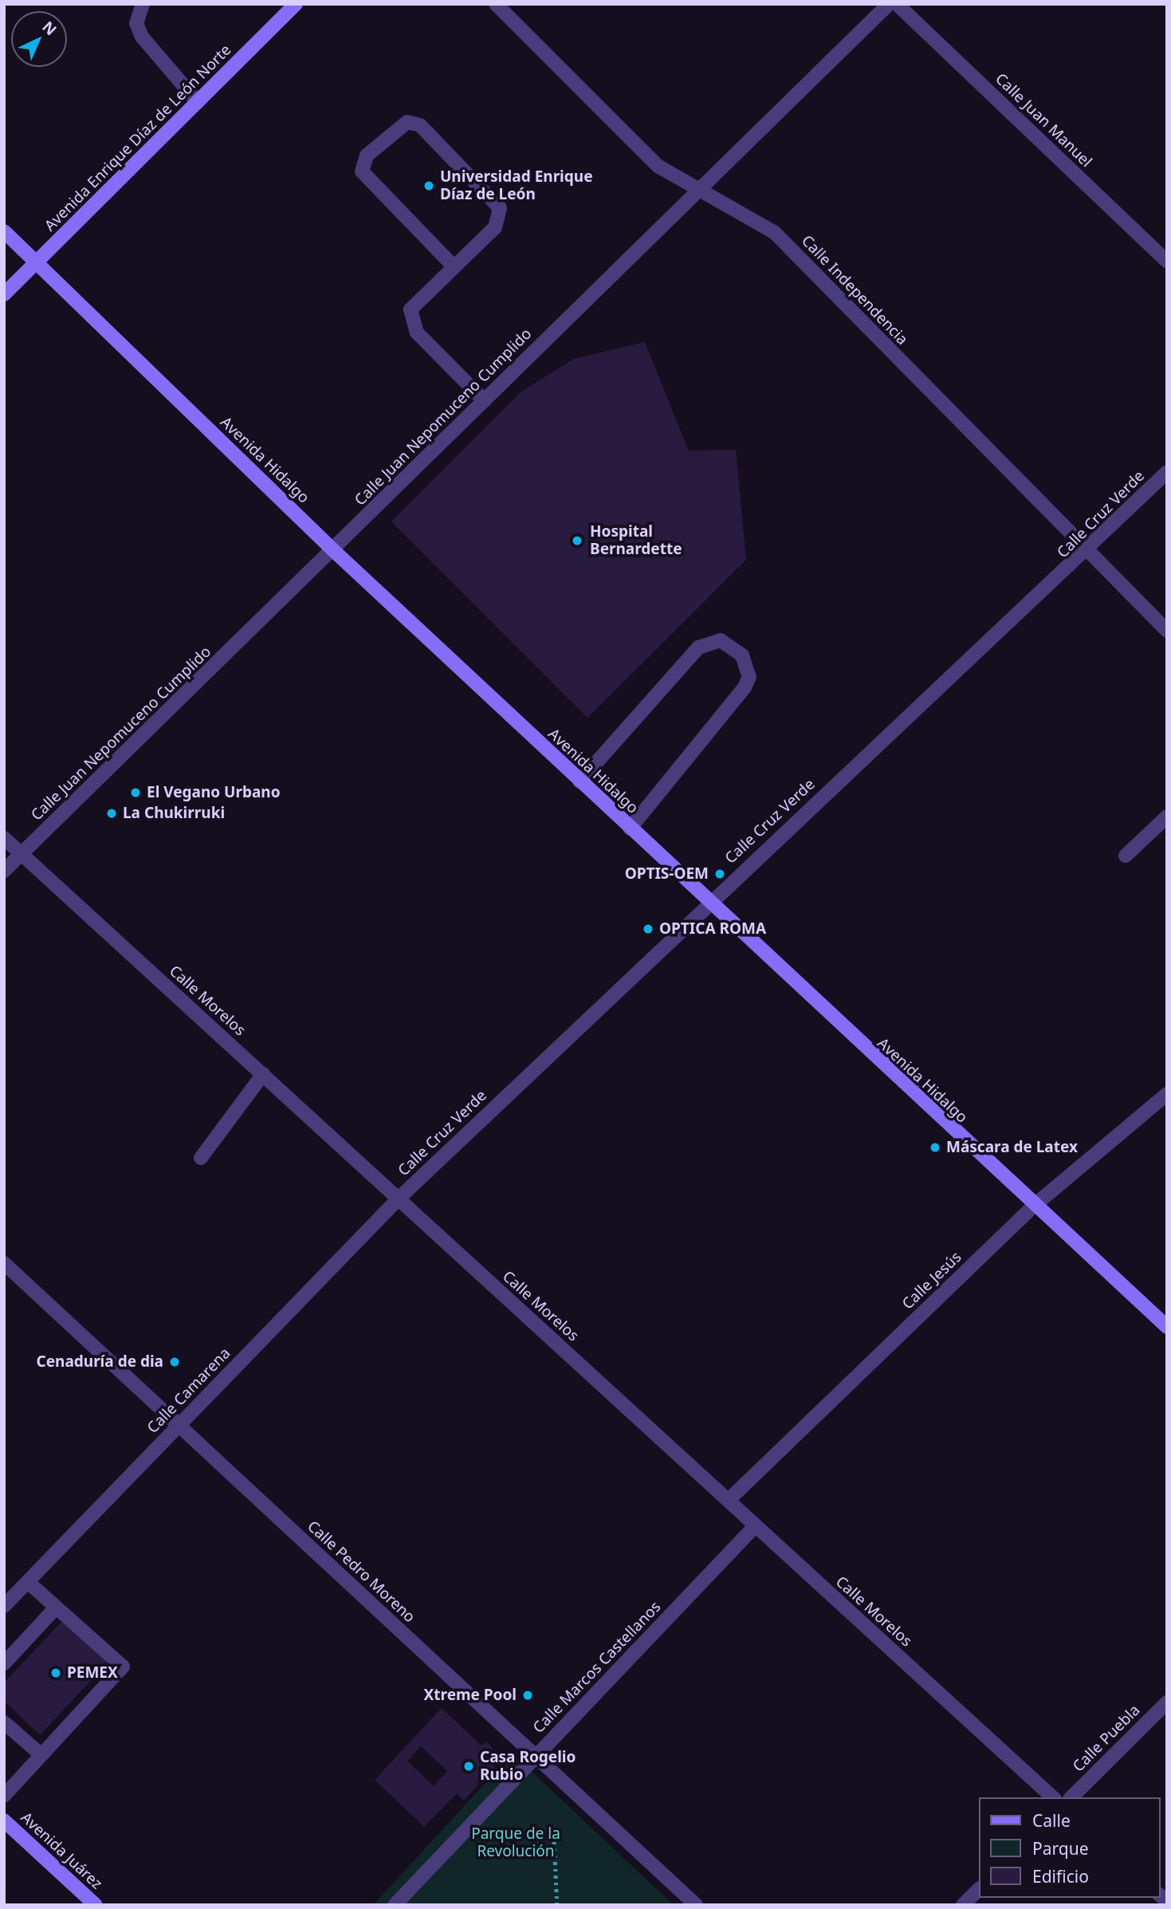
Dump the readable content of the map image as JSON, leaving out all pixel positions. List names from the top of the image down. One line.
{"streets":{"main road":["Avenida Enrique Díaz de León Norte","Avenida Hidalgo","Avenida Juárez"],"street":["Calle Juan Manuel","Calle Independencia","Calle Juan Nepomuceno Cumplido","Calle Cruz Verde","Calle Morelos","Calle Jesús","Calle Camarena","Calle Pedro Moreno","Calle Marcos Castellanos","Calle Puebla"]},"crossings":[["Avenida Enrique Díaz de León Norte","Avenida Hidalgo"],["Calle Independencia","Calle Juan Nepomuceno Cumplido"],["Calle Independencia","Calle Cruz Verde"],["Calle Juan Nepomuceno Cumplido","Avenida Hidalgo"],["Calle Juan Nepomuceno Cumplido","Calle Morelos"],["Avenida Hidalgo","Calle Cruz Verde"],["Avenida Hidalgo","Calle Jesús"],["Calle Cruz Verde","Calle Morelos"],["Calle Cruz Verde","Calle Camarena"],["Calle Morelos","Calle Jesús"],["Calle Morelos","Calle Camarena"],["Calle Morelos","Calle Marcos Castellanos"],["Calle Camarena","Calle Pedro Moreno"],["Calle Pedro Moreno","Calle Marcos Castellanos"]],"parks":["Parque de la Revolución"],"places":["Universidad Enrique Díaz de León","Hospital Bernardette","El Vegano Urbano","La Chukirruki","OPTIS-OEM","OPTICA ROMA","Máscara de Latex","Cenaduría de dia","PEMEX","Xtreme Pool","Casa Rogelio Rubio"],"legend":["Calle","Parque","Edificio"],"north":"top right"}
